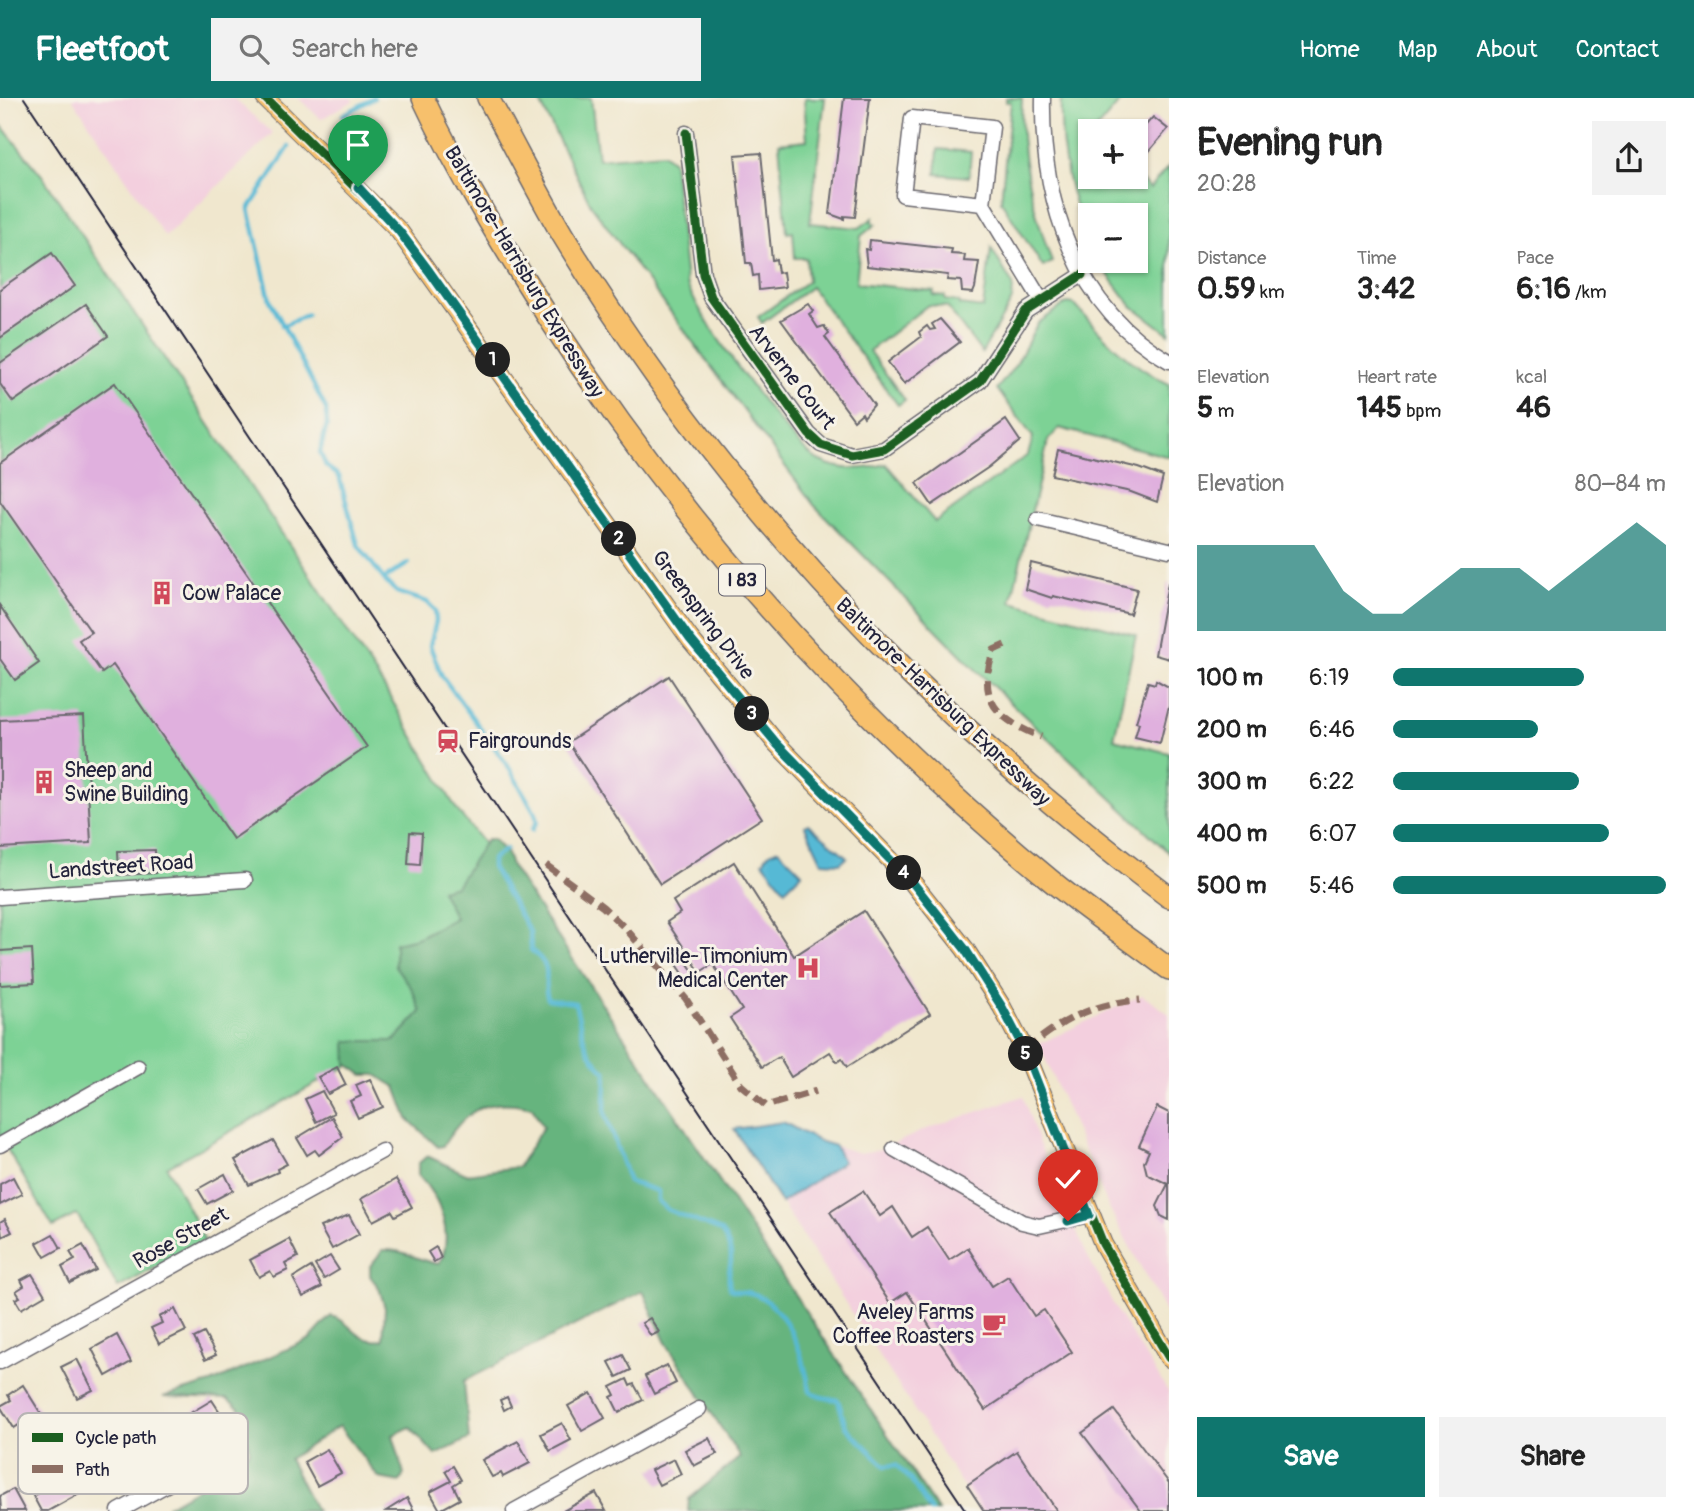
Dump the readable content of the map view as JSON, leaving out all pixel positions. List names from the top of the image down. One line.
{"streets":{"highway":["Baltimore-Harrisburg Expressway","I 83"],"main road":["Greenspring Drive"],"street":["Arverne Court","Landstreet Road","Rose Street"]},"places":{"building":["Cow Palace","Sheep and Swine Building"],"station":["Fairgrounds"],"hospital":["Lutherville-Timonium Medical Center"],"cafe":["Aveley Farms Coffee Roasters"]},"legend":["Cycle path","Path"],"page":{"header":"Fleetfoot","search":"Search here","nav":["Home","Map","About","Contact"],"heading":["Evening run","20:28"],"map_buttons":["+","−"],"stats":[["Distance","0.59 km"],["Time","3:42"],["Pace","6:16 /km"],["Elevation","5 m"],["Heart rate","145 bpm"],["kcal","46"]],"pins":["1","2","3","4","5"],"chart":["Elevation","80–84 m"],"list":[{"name":"100 m","note":"6:19"},{"name":"200 m","note":"6:46"},{"name":"300 m","note":"6:22"},{"name":"400 m","note":"6:07"},{"name":"500 m","note":"5:46"}],"buttons":["Save","Share"]}}
